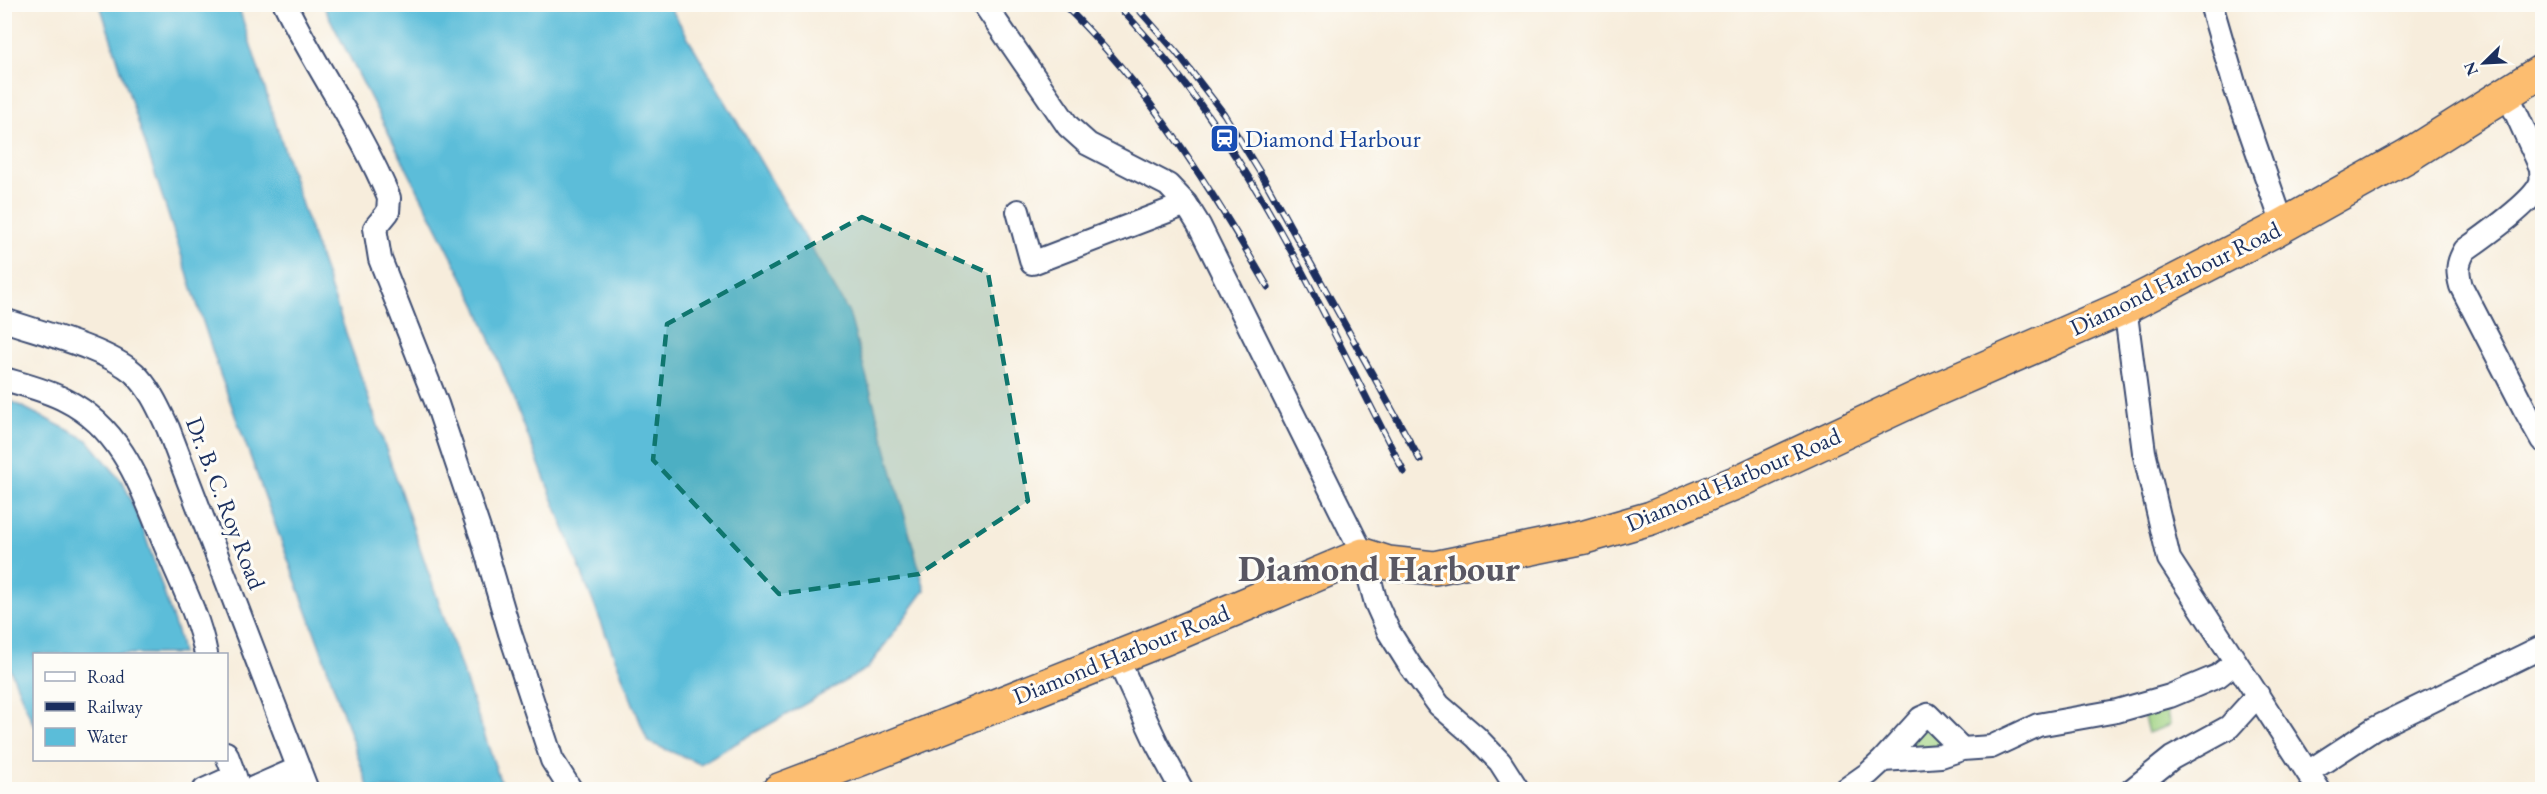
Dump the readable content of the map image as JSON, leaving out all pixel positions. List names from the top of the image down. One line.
{"streets":{"highway":["Diamond Harbour Road"],"street":["Dr. B. C. Roy Road"]},"districts":["Diamond Harbour"],"places":{"station":["Diamond Harbour"]},"legend":["Road","Railway","Water"],"north":"bottom left"}
